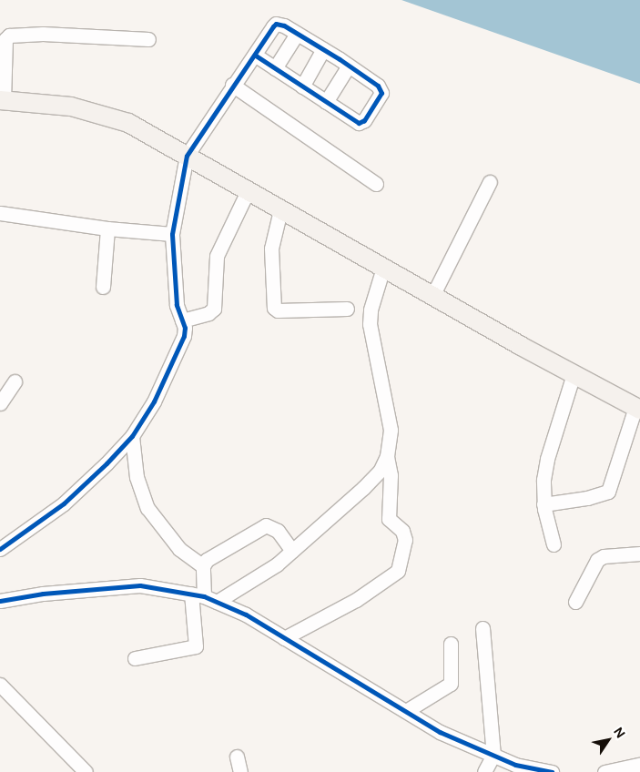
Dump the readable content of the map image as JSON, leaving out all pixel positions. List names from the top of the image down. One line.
{"north":"top right"}
